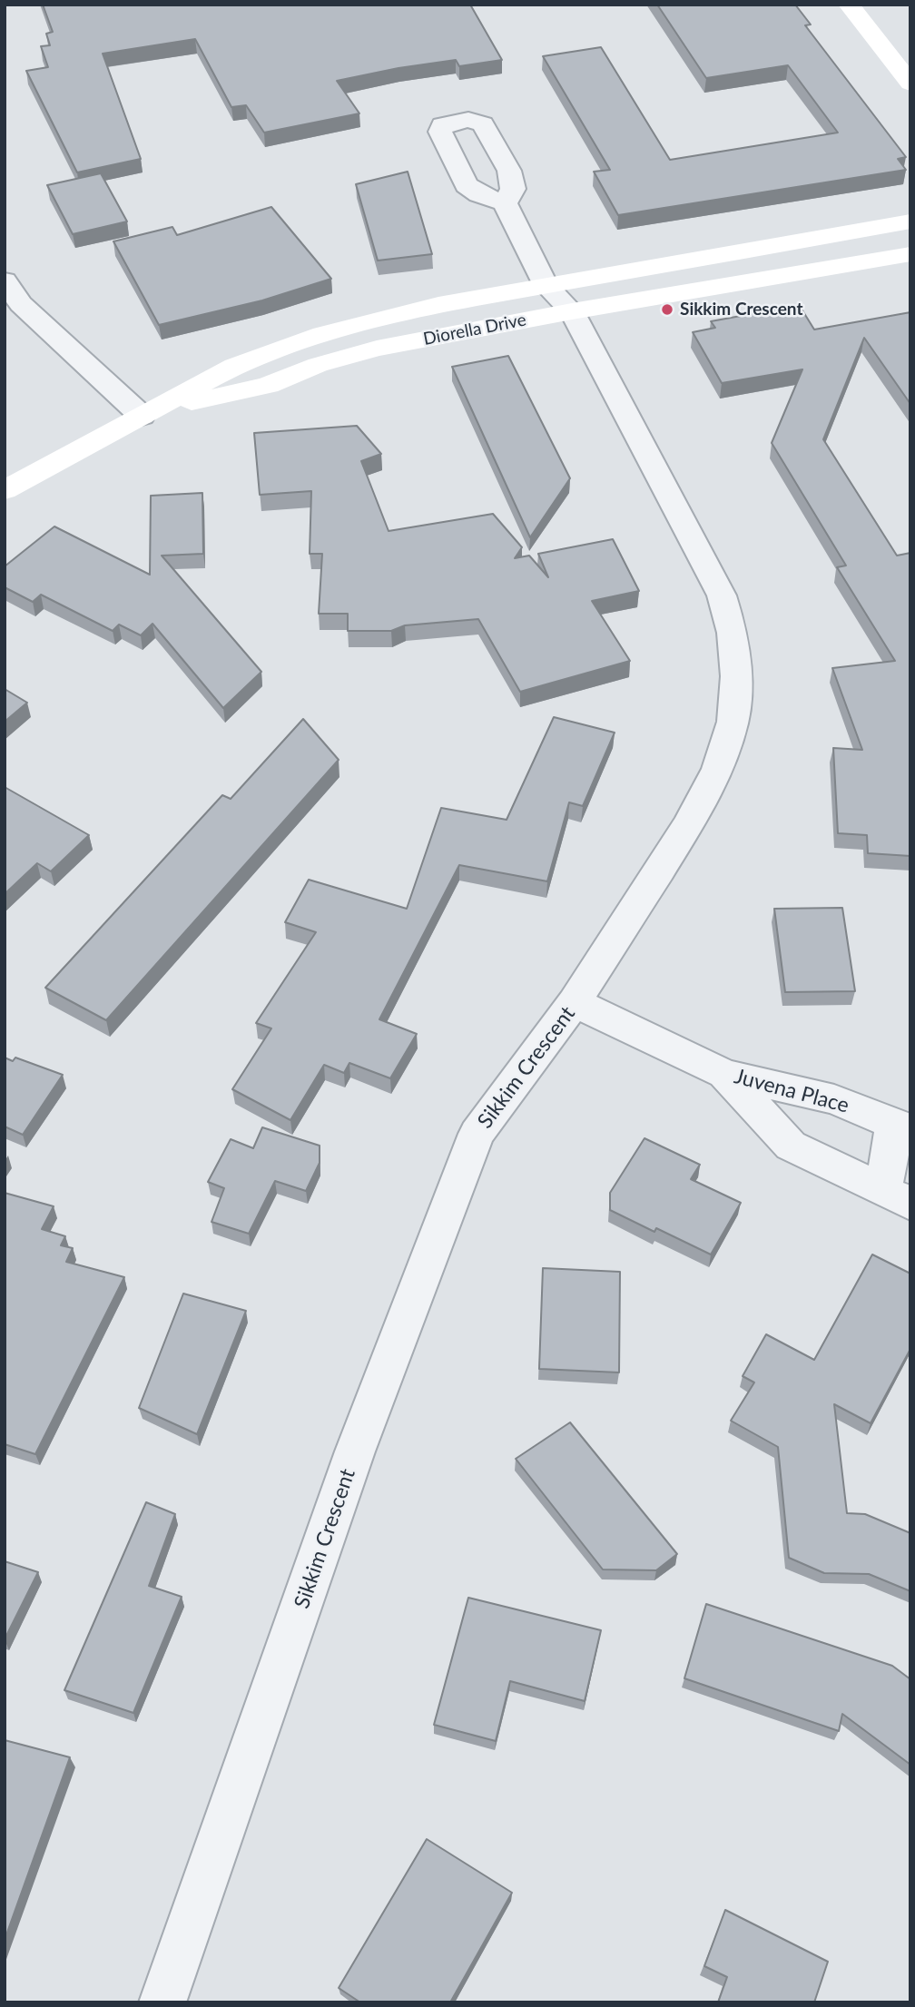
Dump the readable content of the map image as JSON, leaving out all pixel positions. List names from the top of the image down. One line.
{"streets":{"street":["Diorella Drive","Sikkim Crescent","Juvena Place"]},"crossings":[["Diorella Drive","Sikkim Crescent"],["Sikkim Crescent","Juvena Place"]],"places":["Sikkim Crescent"]}
